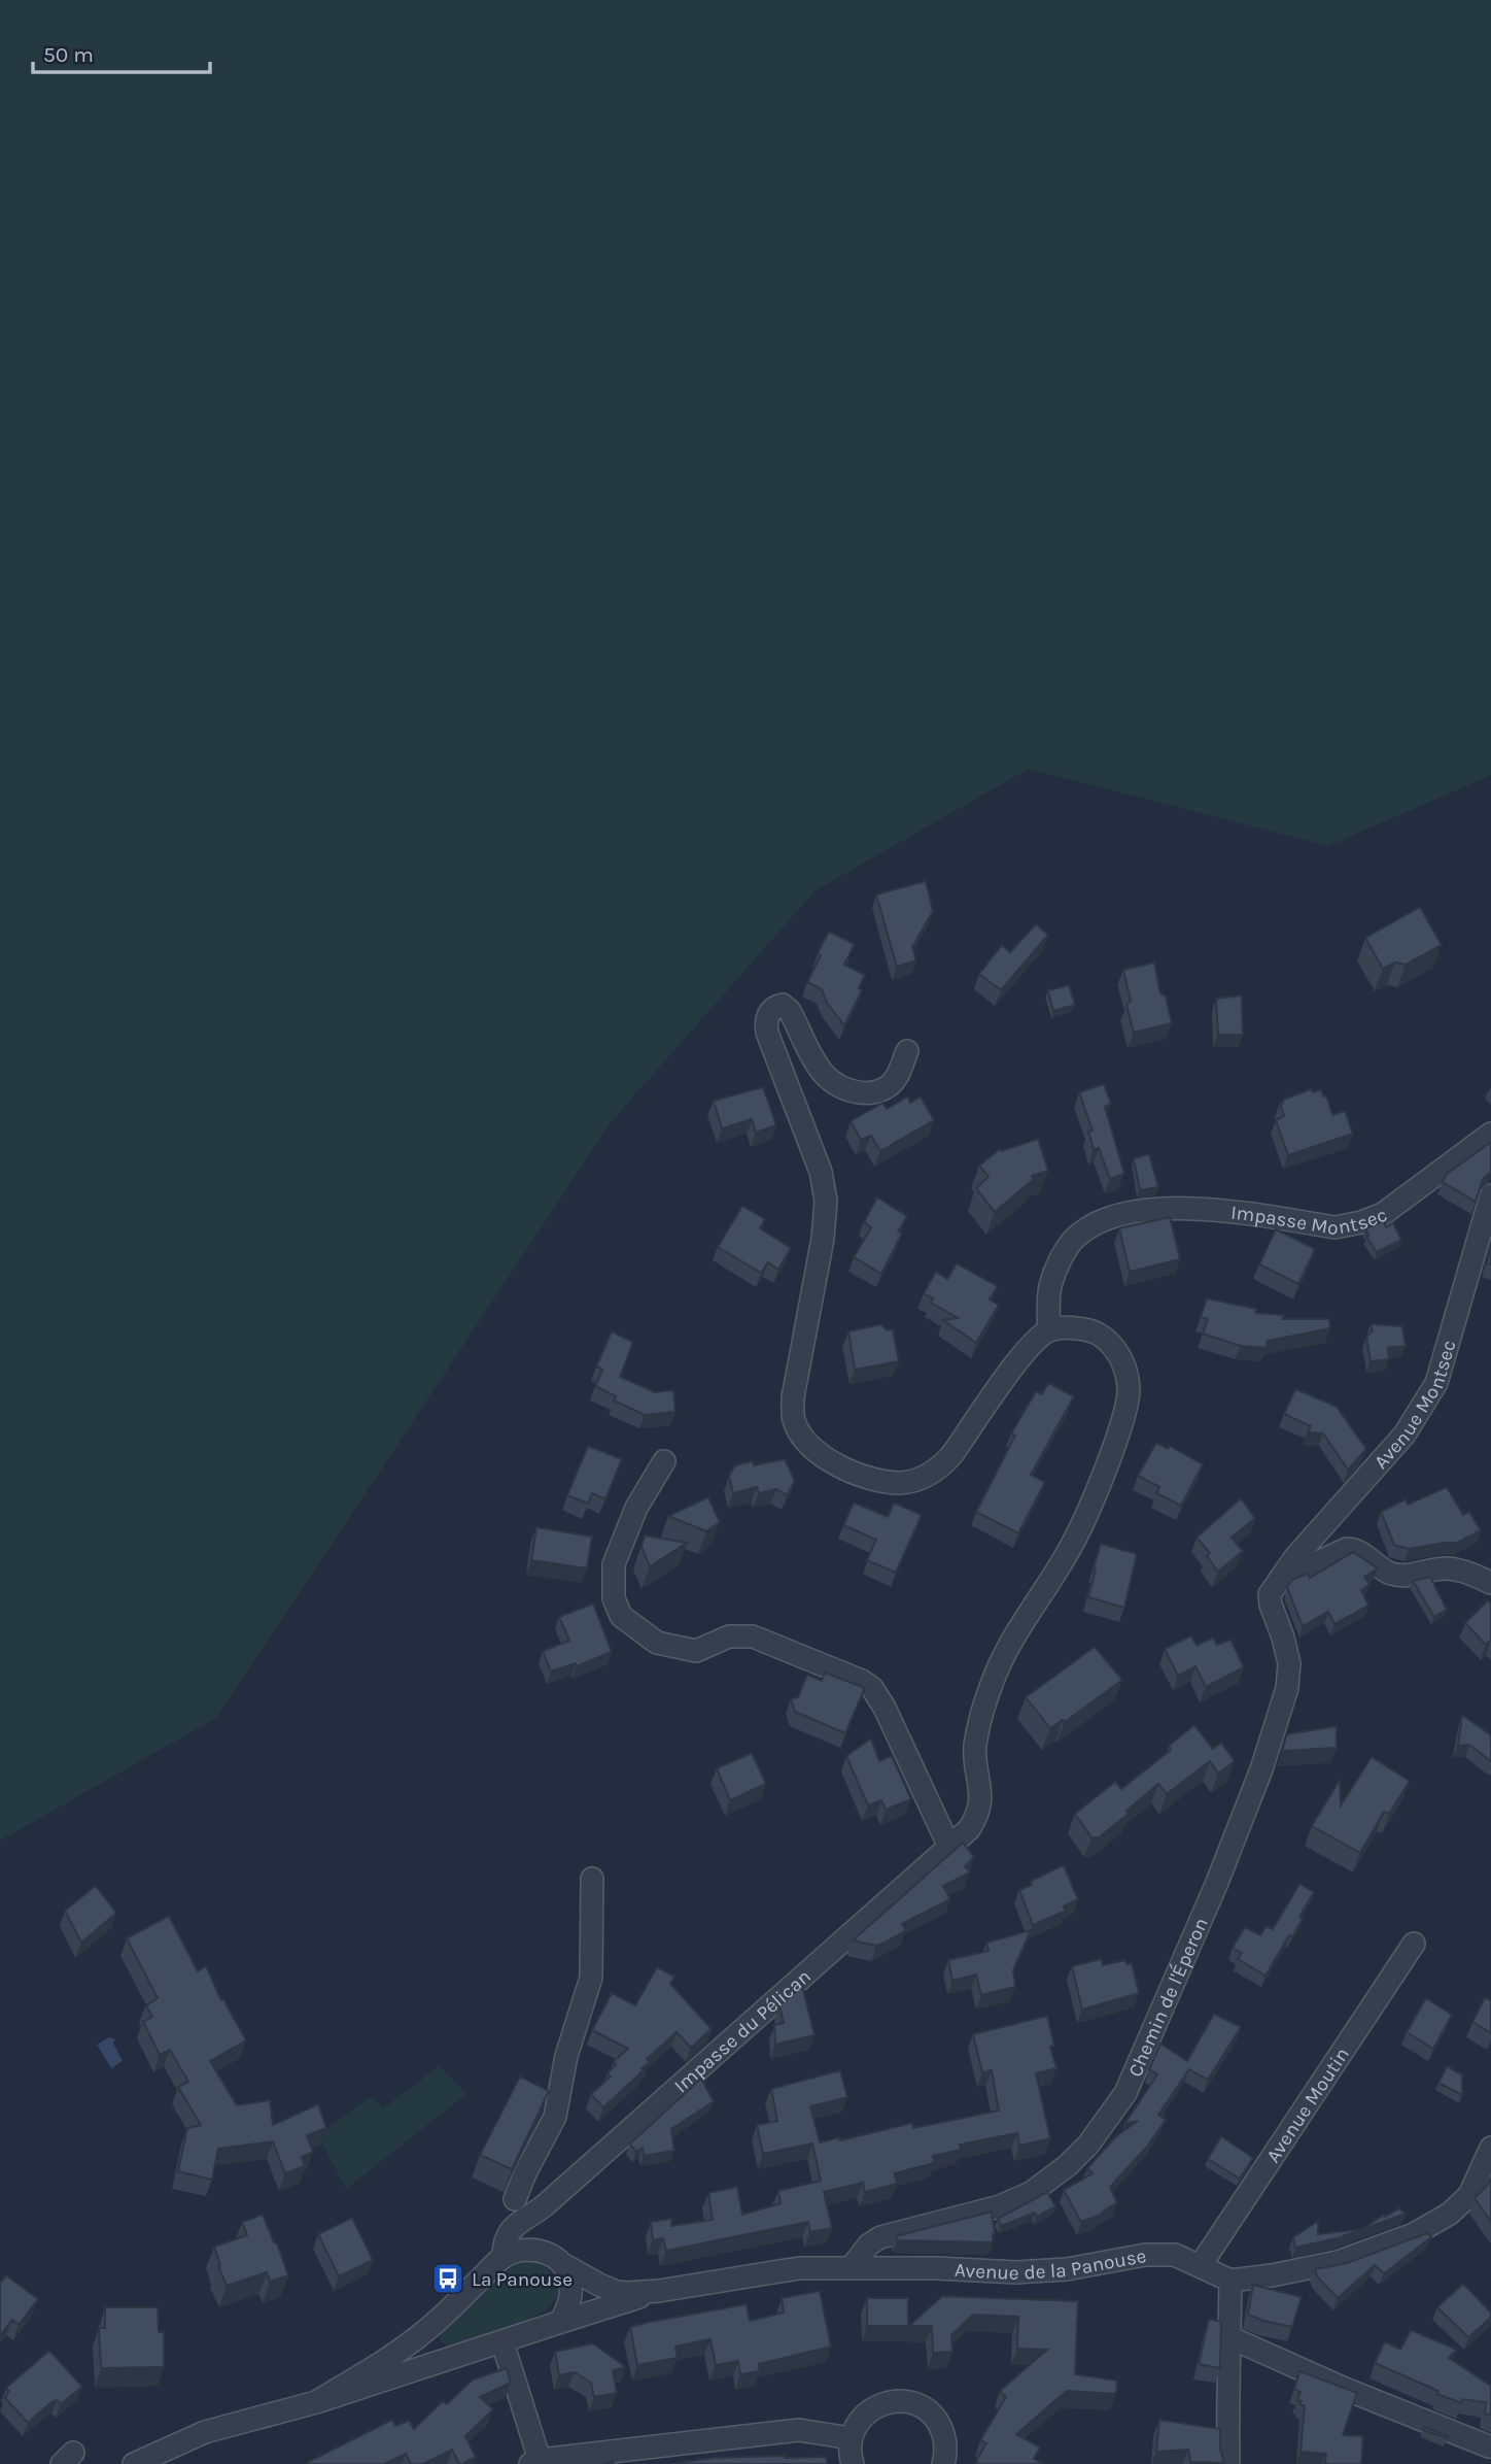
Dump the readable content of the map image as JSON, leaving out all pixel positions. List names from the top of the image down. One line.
{"streets":{"street":["Impasse Montsec","Avenue Montsec","Chemin de l'Éperon","Impasse du Pélican","Avenue Moutin","Avenue de la Panouse"]},"crossings":[["Impasse Montsec","Impasse du Pélican"],["Avenue Montsec","Chemin de l'Éperon"],["Chemin de l'Éperon","Avenue de la Panouse"],["Avenue Moutin","Avenue de la Panouse"]],"places":{"bus stop":["La Panouse"]},"scale_bar":"50 m"}
